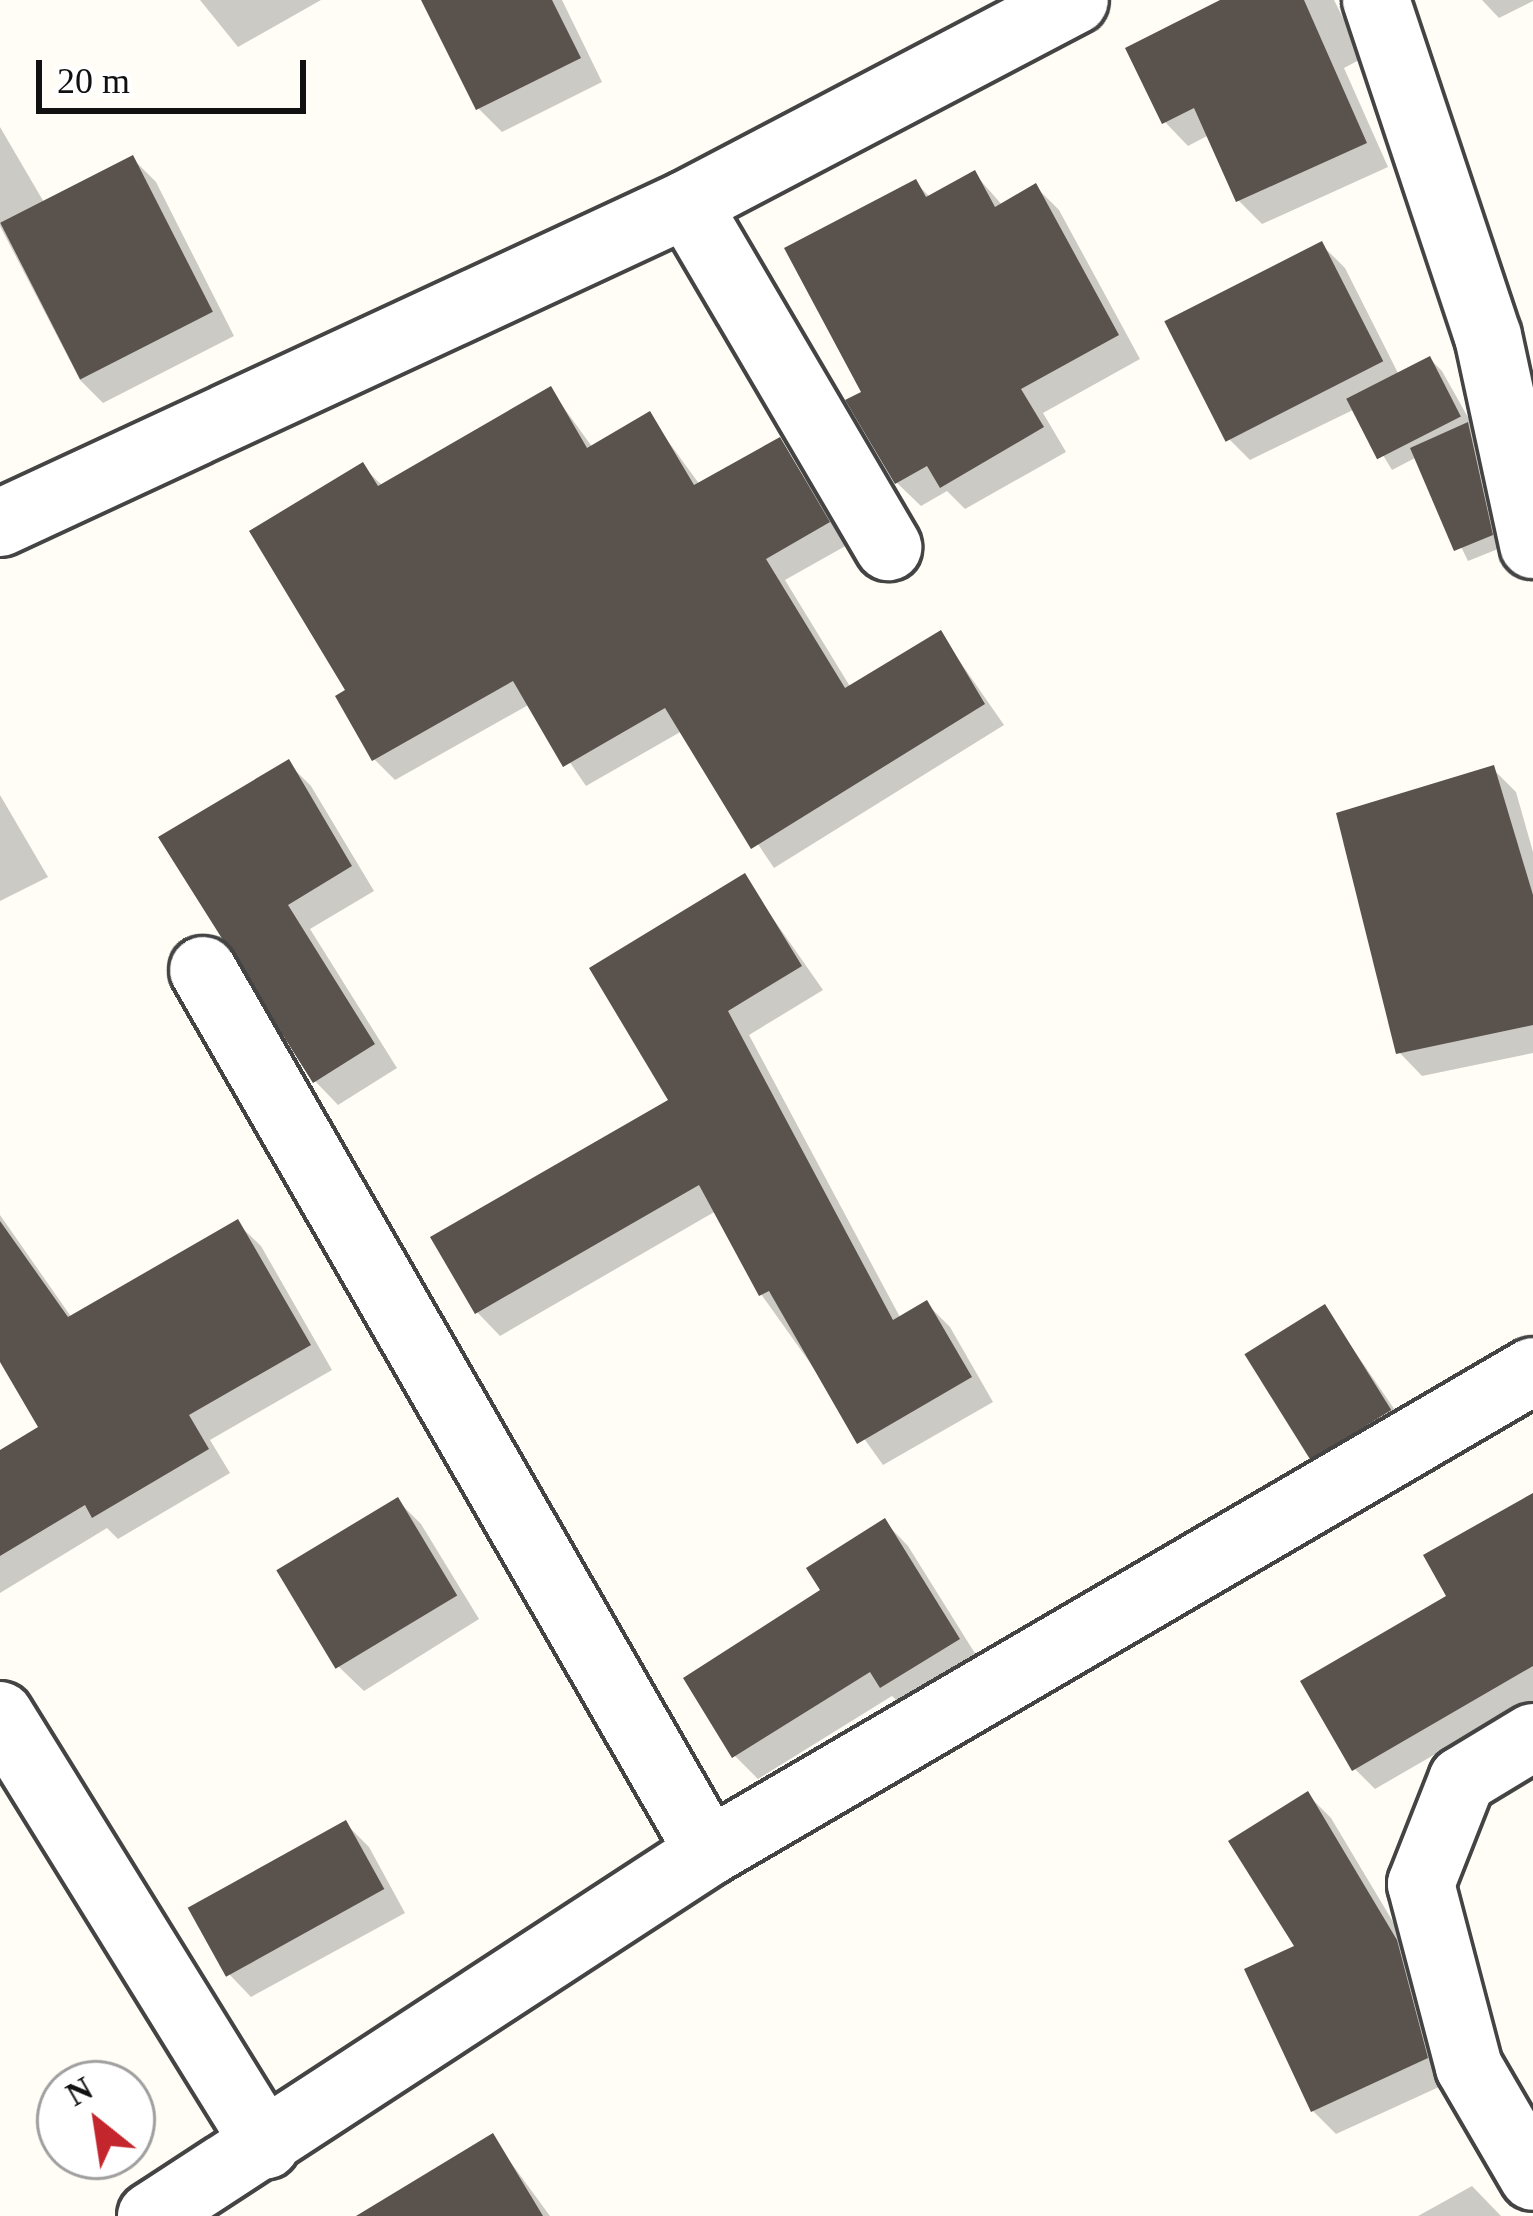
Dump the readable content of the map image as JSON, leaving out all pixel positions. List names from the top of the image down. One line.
{"scale_bar":"20 m","north":"top left"}
